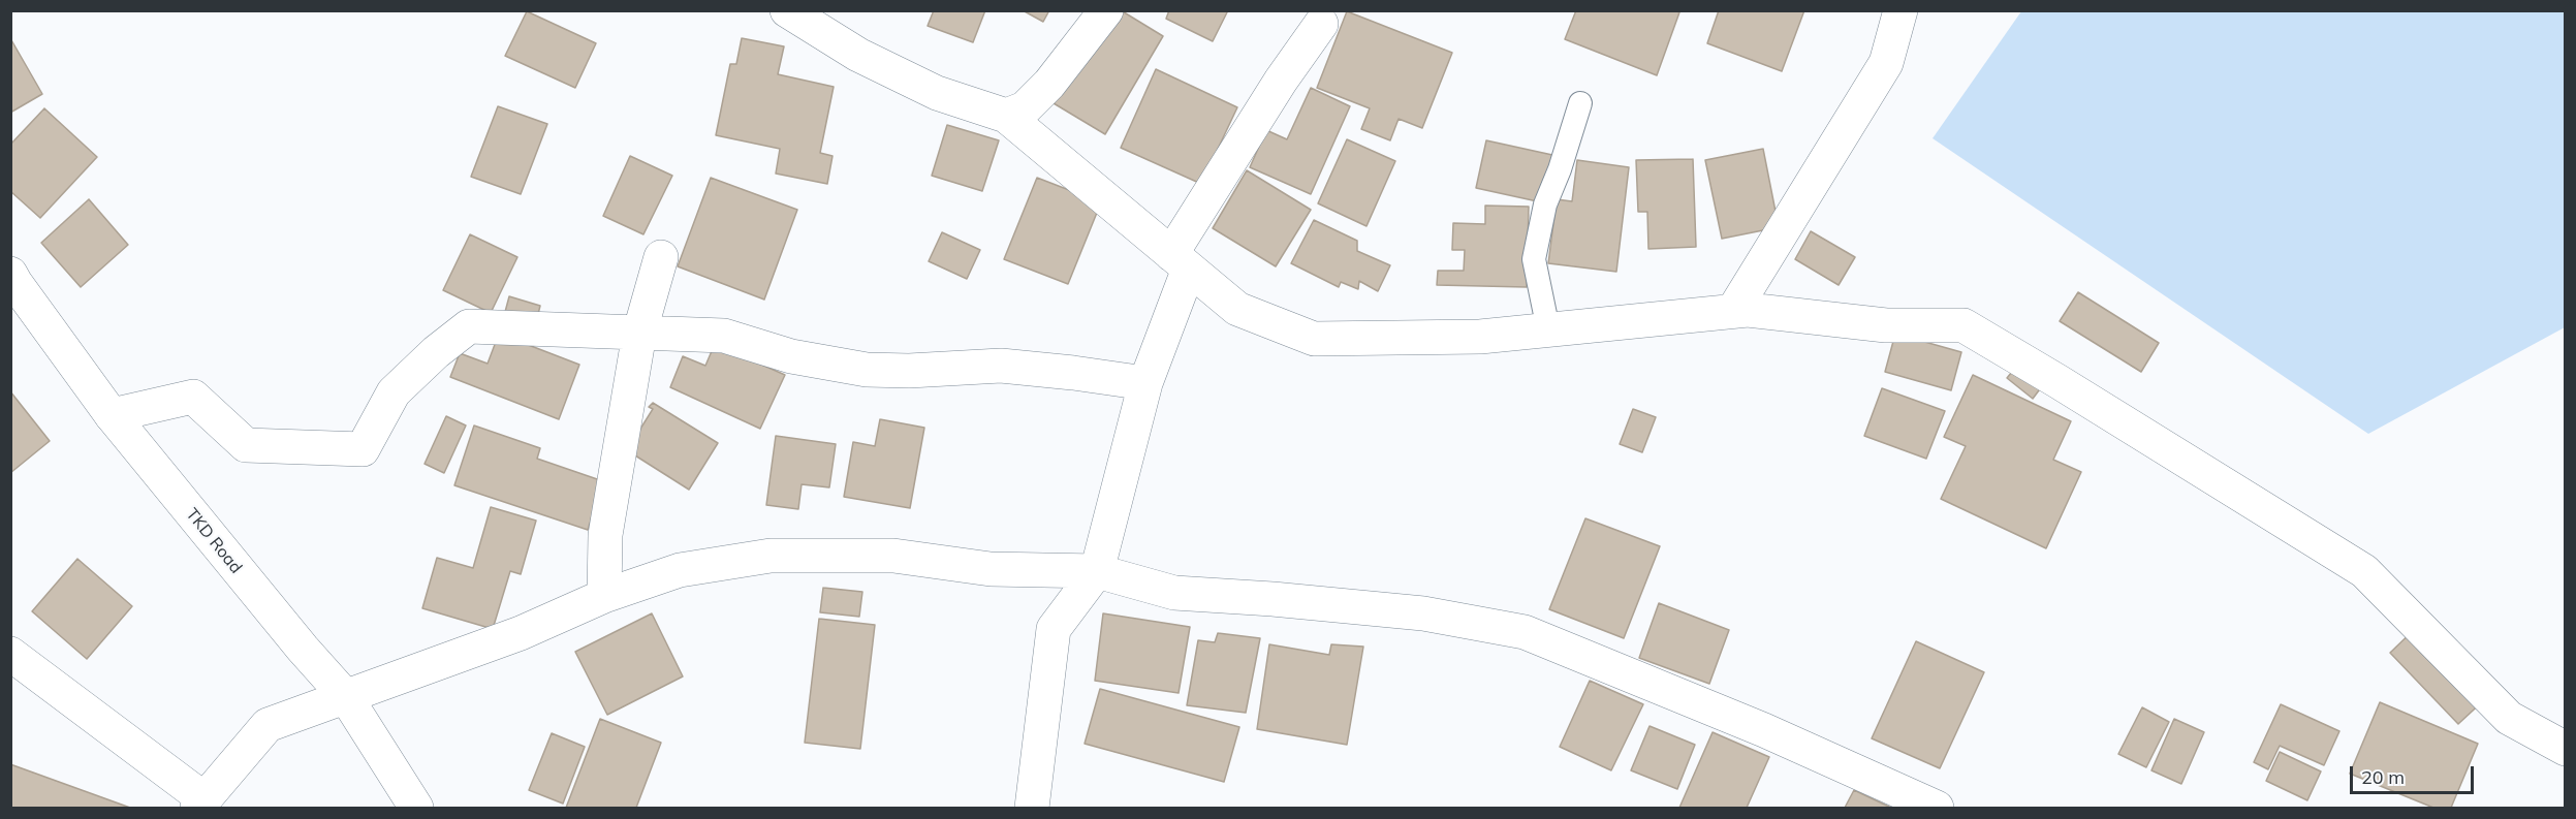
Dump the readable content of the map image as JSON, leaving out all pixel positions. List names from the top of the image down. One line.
{"streets":{"street":["TKD Road"]},"scale_bar":"20 m"}
